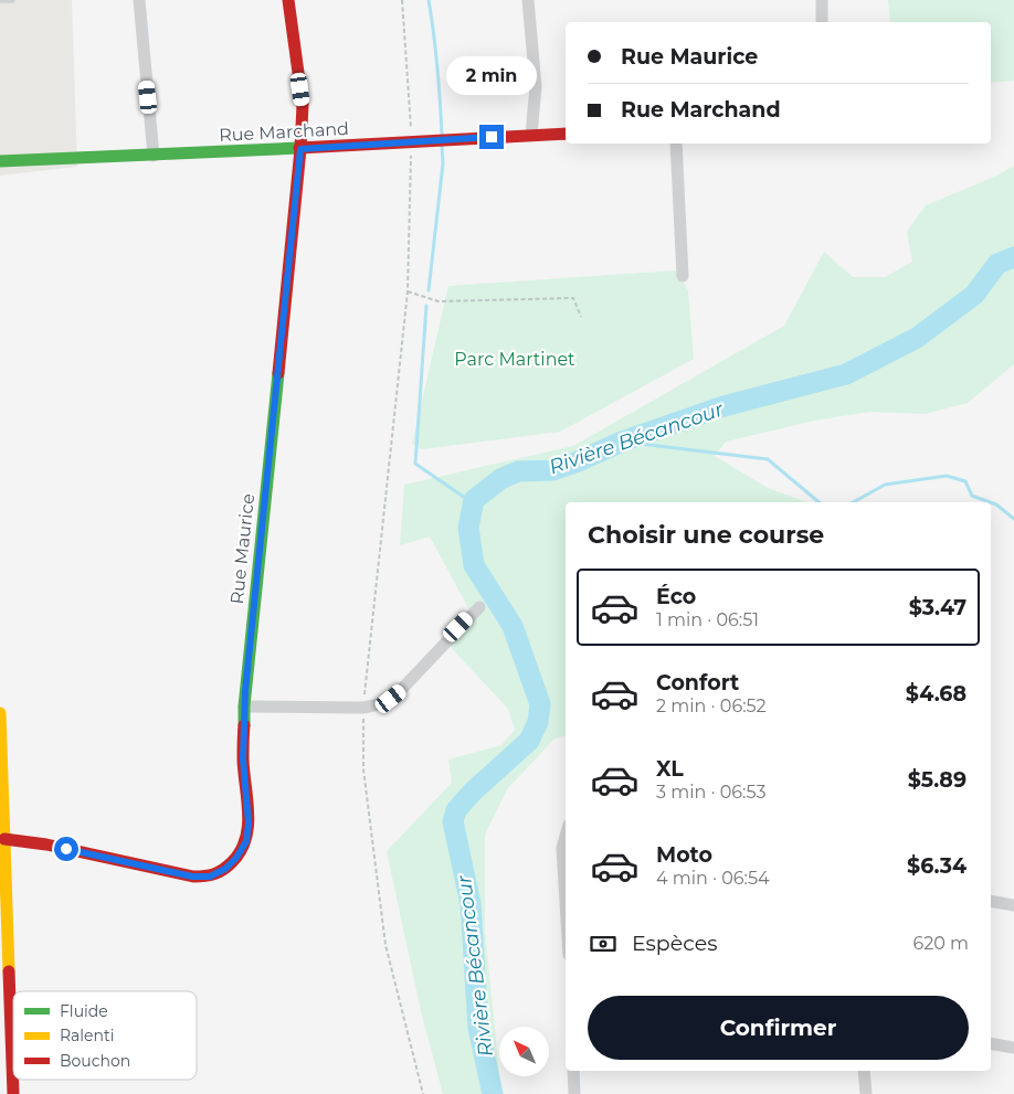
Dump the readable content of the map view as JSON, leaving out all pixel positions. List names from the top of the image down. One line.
{"streets":{"street":["Rue Marchand","Rue Maurice"]},"crossings":[["Rue Marchand","Rue Maurice"]],"water":["Rivière Bécancour"],"parks":["Parc Martinet"],"legend":["Fluide","Ralenti","Bouchon"],"north":"top left","page":{"banner":["Rue Maurice","Rue Marchand"],"bubble":"2 min","heading":"Choisir une course","list":[{"name":"Éco","note":"1 min · 06:51","value":"$3.47"},{"name":"Confort","note":"2 min · 06:52","value":"$4.68"},{"name":"XL","note":"3 min · 06:53","value":"$5.89"},{"name":"Moto","note":"4 min · 06:54","value":"$6.34"}],"pay":["Espèces","620 m"],"buttons":"Confirmer"}}
